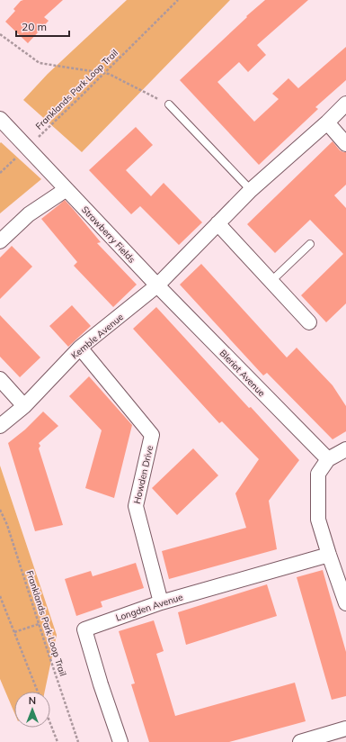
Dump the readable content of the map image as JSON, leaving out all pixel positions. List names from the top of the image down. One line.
{"streets":{"street":["Strawberry Fields","Kemble Avenue","Bleriot Avenue","Howden Drive","Longden Avenue"],"path":["Franklands Park Loop Trail"]},"crossings":[["Franklands Park Loop Trail","Strawberry Fields"],["Strawberry Fields","Kemble Avenue"],["Strawberry Fields","Bleriot Avenue"],["Kemble Avenue","Bleriot Avenue"],["Kemble Avenue","Howden Drive"],["Howden Drive","Longden Avenue"]],"scale_bar":"20 m","north":"top"}
